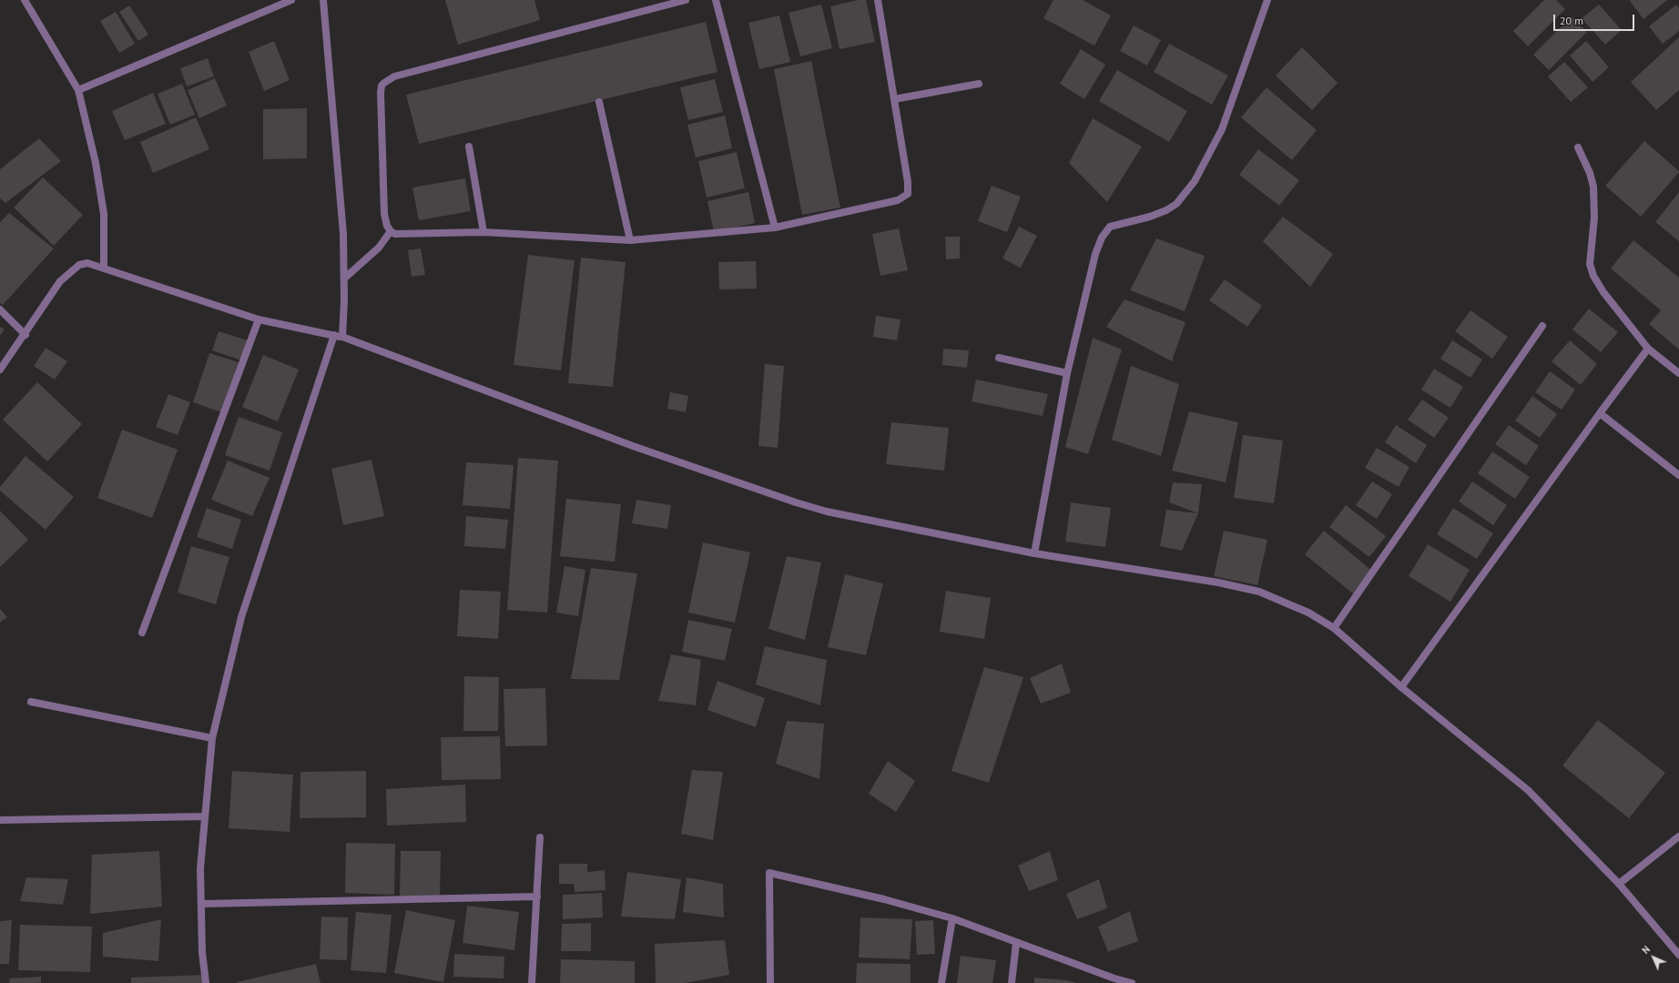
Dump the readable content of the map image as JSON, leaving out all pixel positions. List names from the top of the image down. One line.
{"scale_bar":"20 m","north":"top left"}
